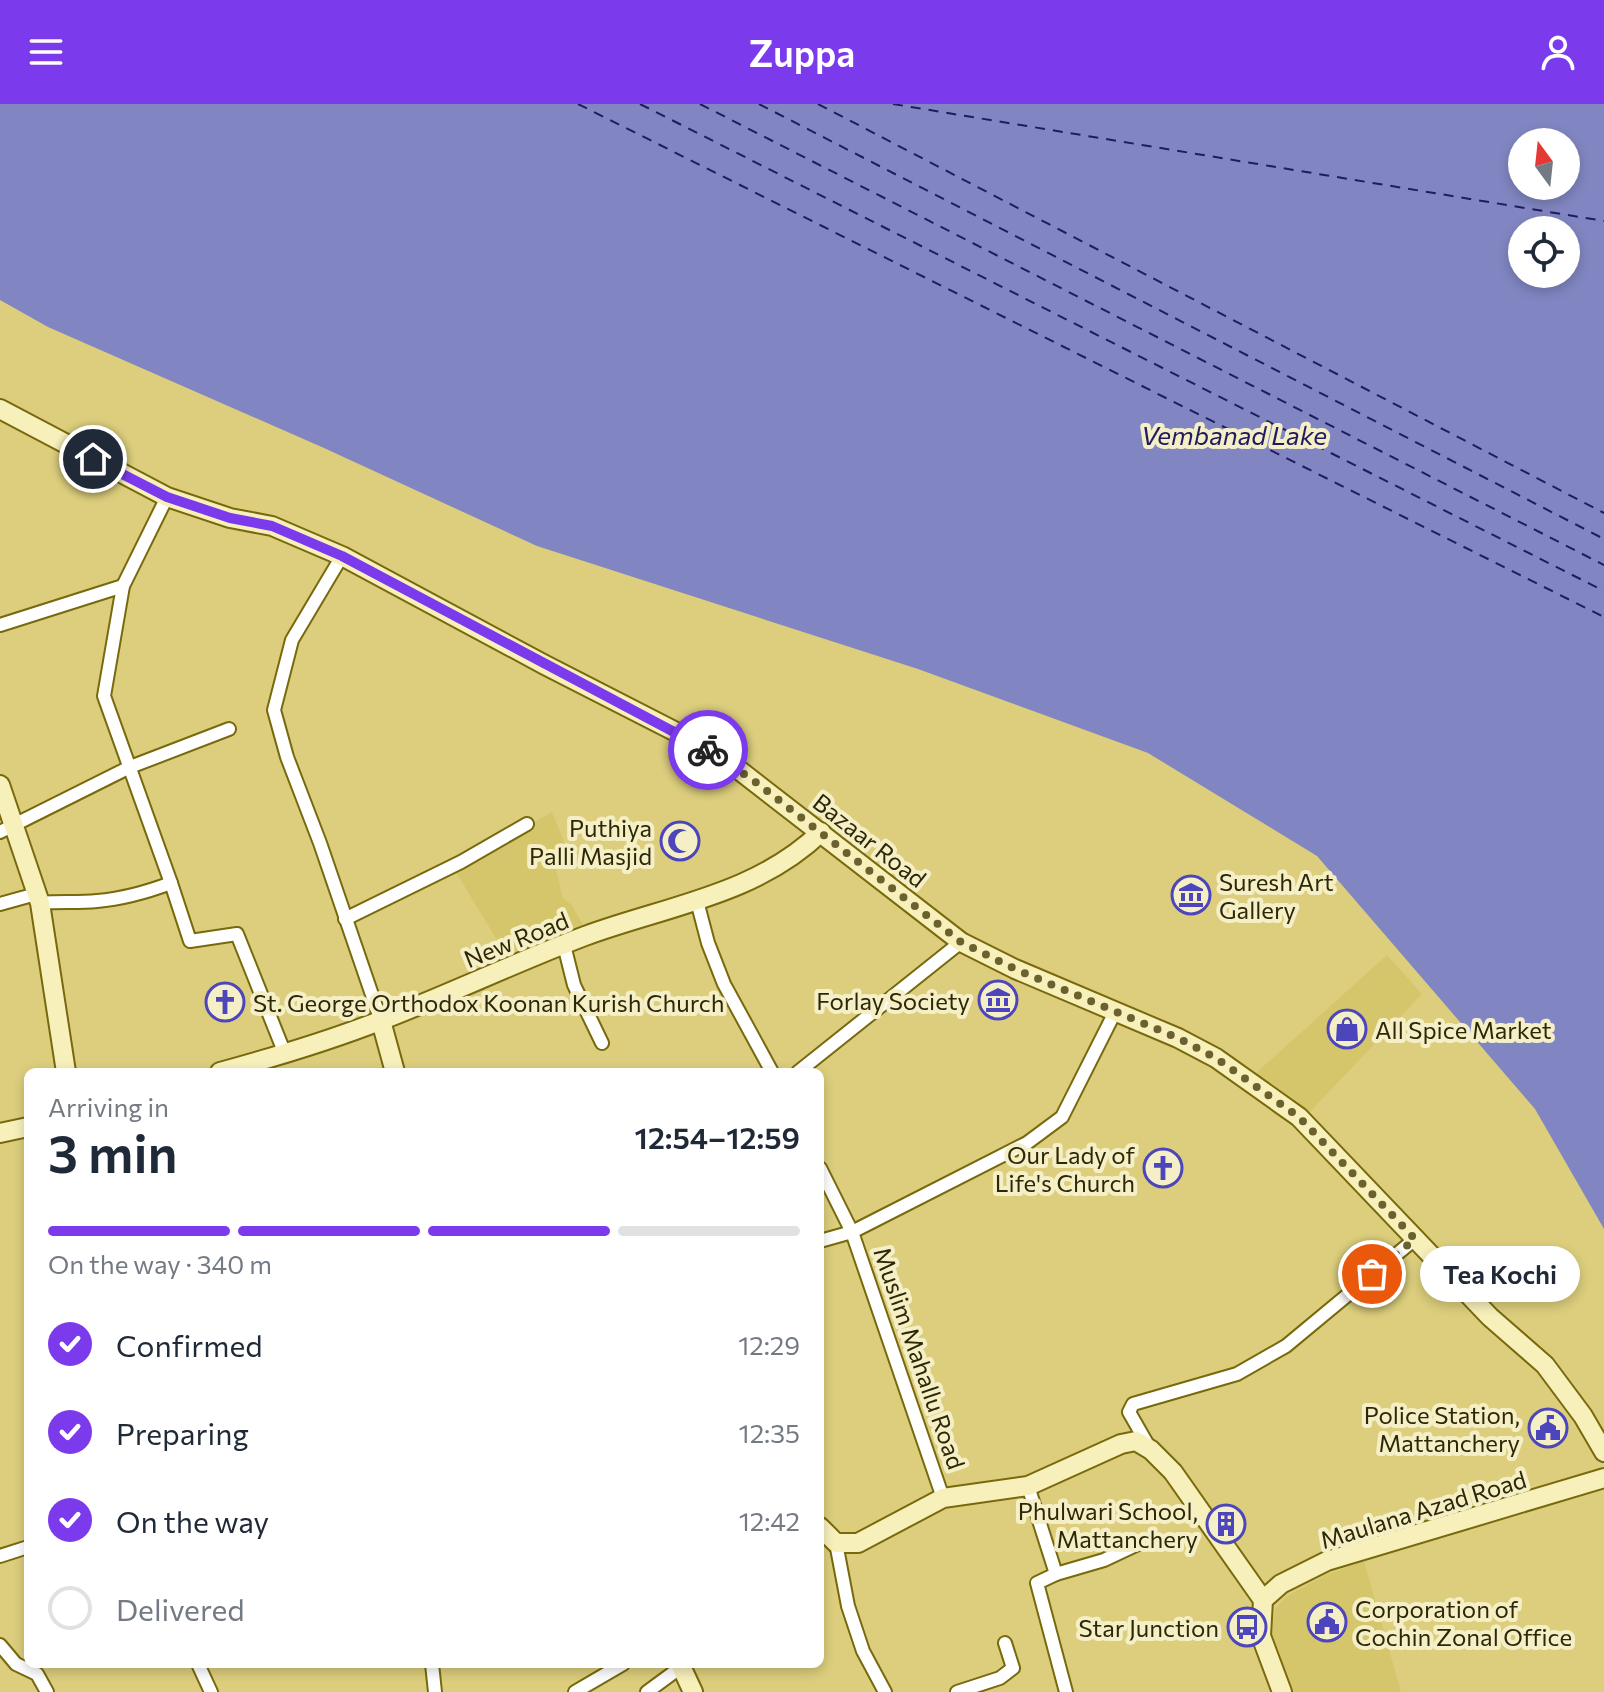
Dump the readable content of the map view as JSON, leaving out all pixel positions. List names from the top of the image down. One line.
{"streets":{"street":["Bazaar Road","New Road","Muslim Mahallu Road","Maulana Azad Road"]},"crossings":[["Bazaar Road","New Road"]],"water":["Vembanad Lake"],"places":{"mosque":["Puthiya Palli Masjid"],"museum":["Suresh Art Gallery","Forlay Society"],"church":["St. George Orthodox Koonan Kurish Church","Our Lady of Life's Church"],"shop":["All Spice Market"],"other":["Tea Kochi"],"public building":["Police Station, Mattanchery","Corporation of Cochin Zonal Office"],"building":["Phulwari School, Mattanchery"],"bus stop":["Star Junction"]},"north":"top","page":{"header":"Zuppa","heading":["3 min","Arriving in","12:54–12:59"],"bar":"On the way · 340 m","bubble":"Tea Kochi","list":[["Confirmed","12:29"],["Preparing","12:35"],["On the way","12:42"],"Delivered"]}}
